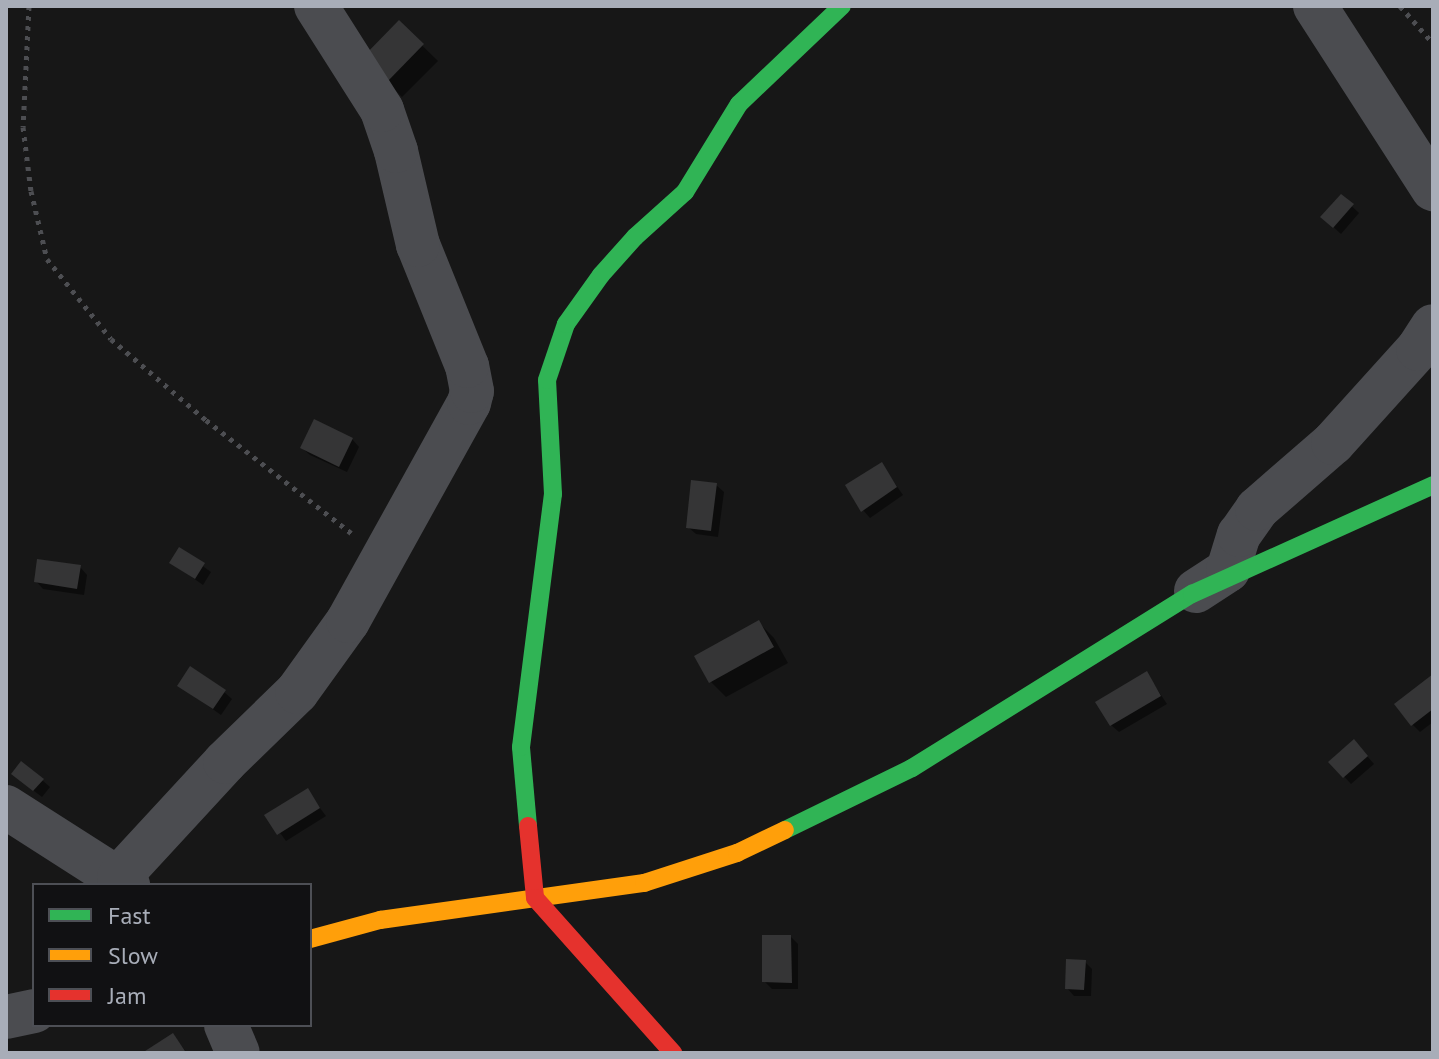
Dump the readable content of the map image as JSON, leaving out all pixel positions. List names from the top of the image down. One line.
{"legend":["Fast","Slow","Jam"]}
